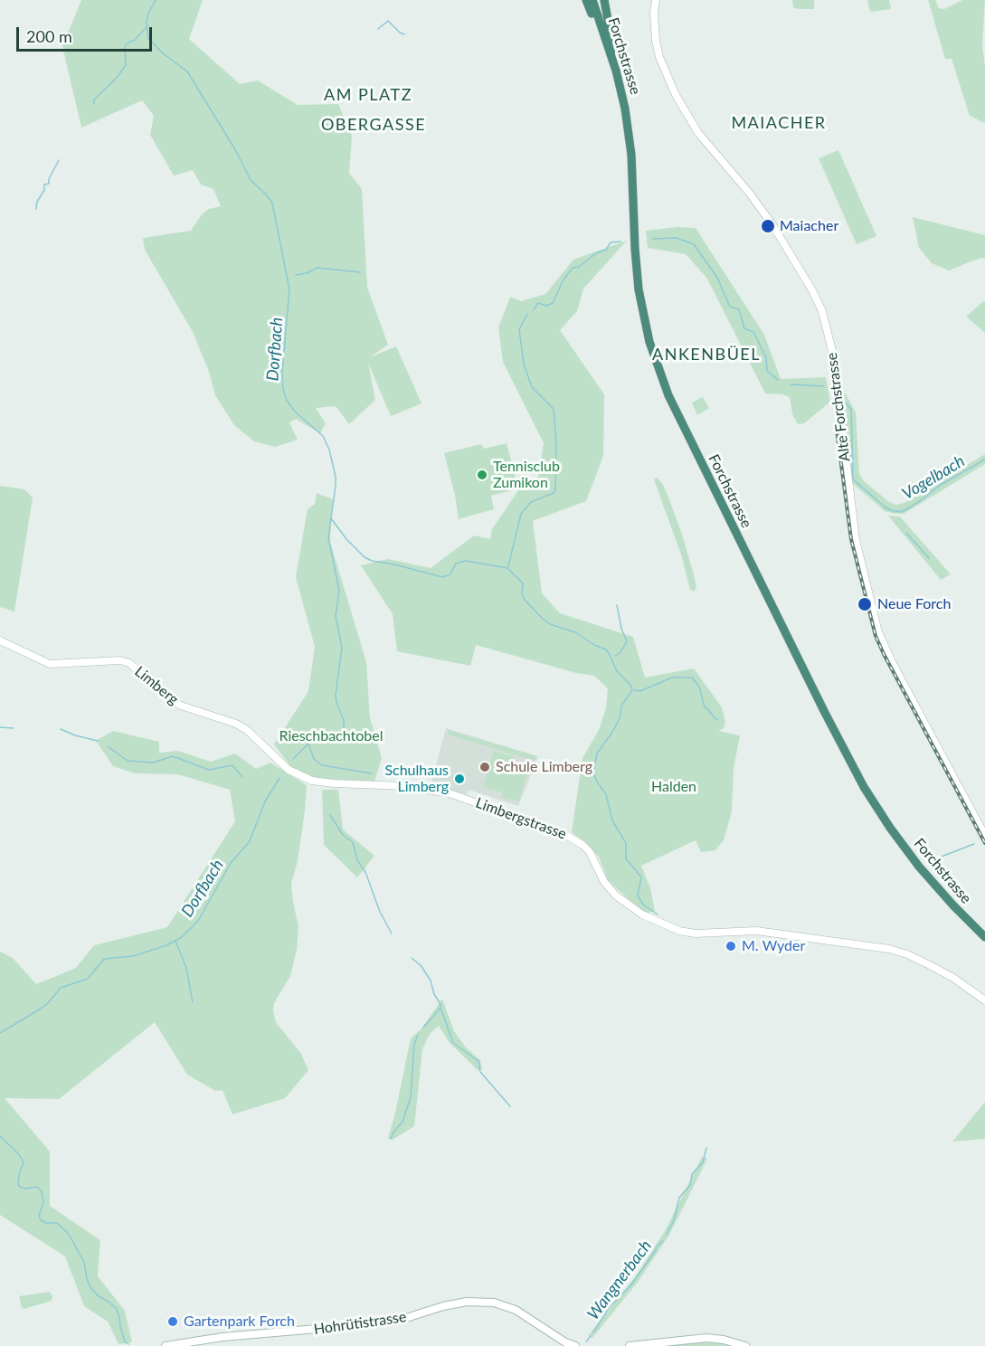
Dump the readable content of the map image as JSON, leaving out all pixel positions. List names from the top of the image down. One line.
{"streets":{"highway":["Forchstrasse"],"main road":["Hohrütistrasse"],"street":["Alte Forchstrasse","Limberg","Limbergstrasse"]},"crossings":[["Limberg","Limbergstrasse"]],"districts":["AM PLATZ","MAIACHER","OBERGASSE","ANKENBÜEL"],"water":["Dorfbach","Vogelbach","Wangnerbach"],"parks":["Rieschbachtobel","Halden"],"places":["Maiacher","Tennisclub Zumikon","Neue Forch","Schule Limberg","Schulhaus Limberg","M. Wyder","Gartenpark Forch"],"scale_bar":"200 m"}
